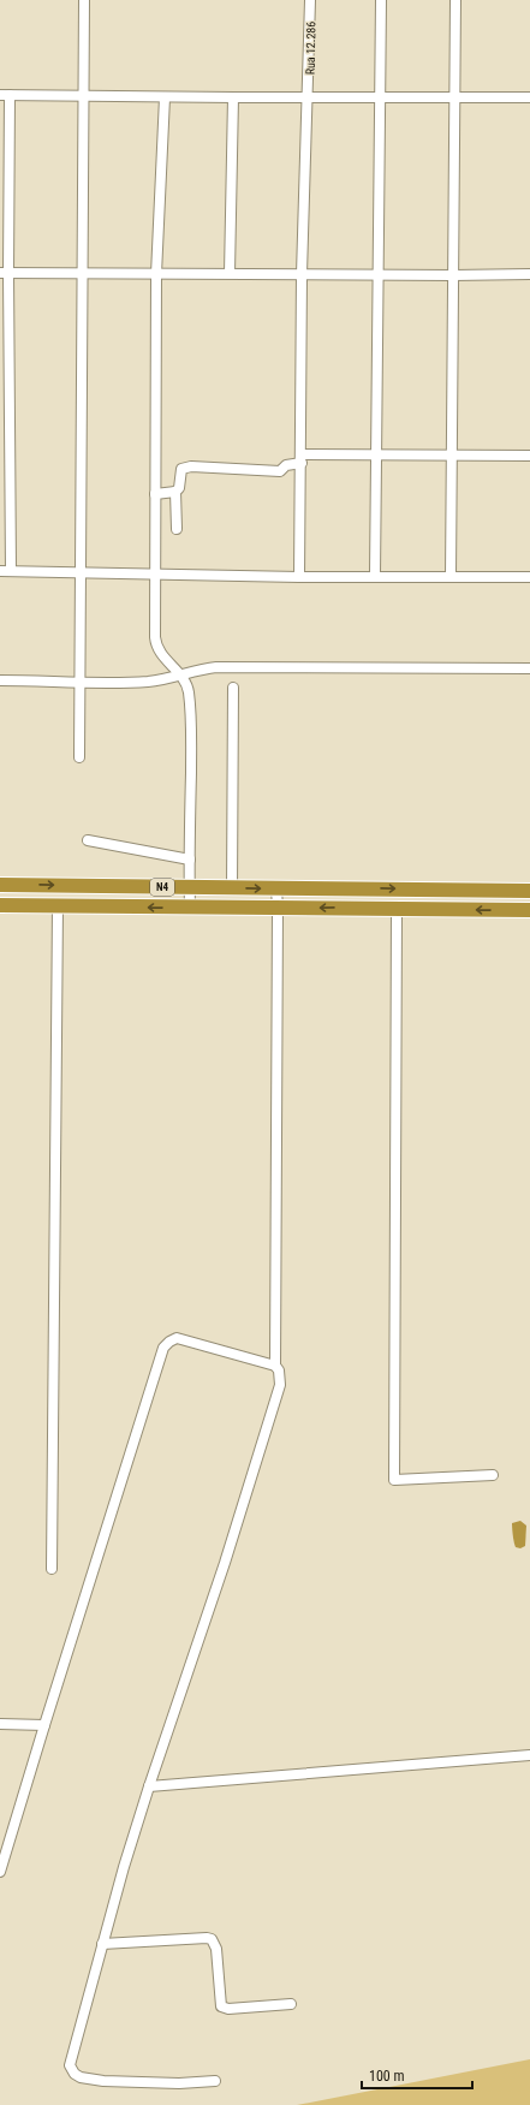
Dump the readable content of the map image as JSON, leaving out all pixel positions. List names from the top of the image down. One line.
{"streets":{"highway":["N4"],"street":["Rua 12.286"]},"scale_bar":"100 m"}
